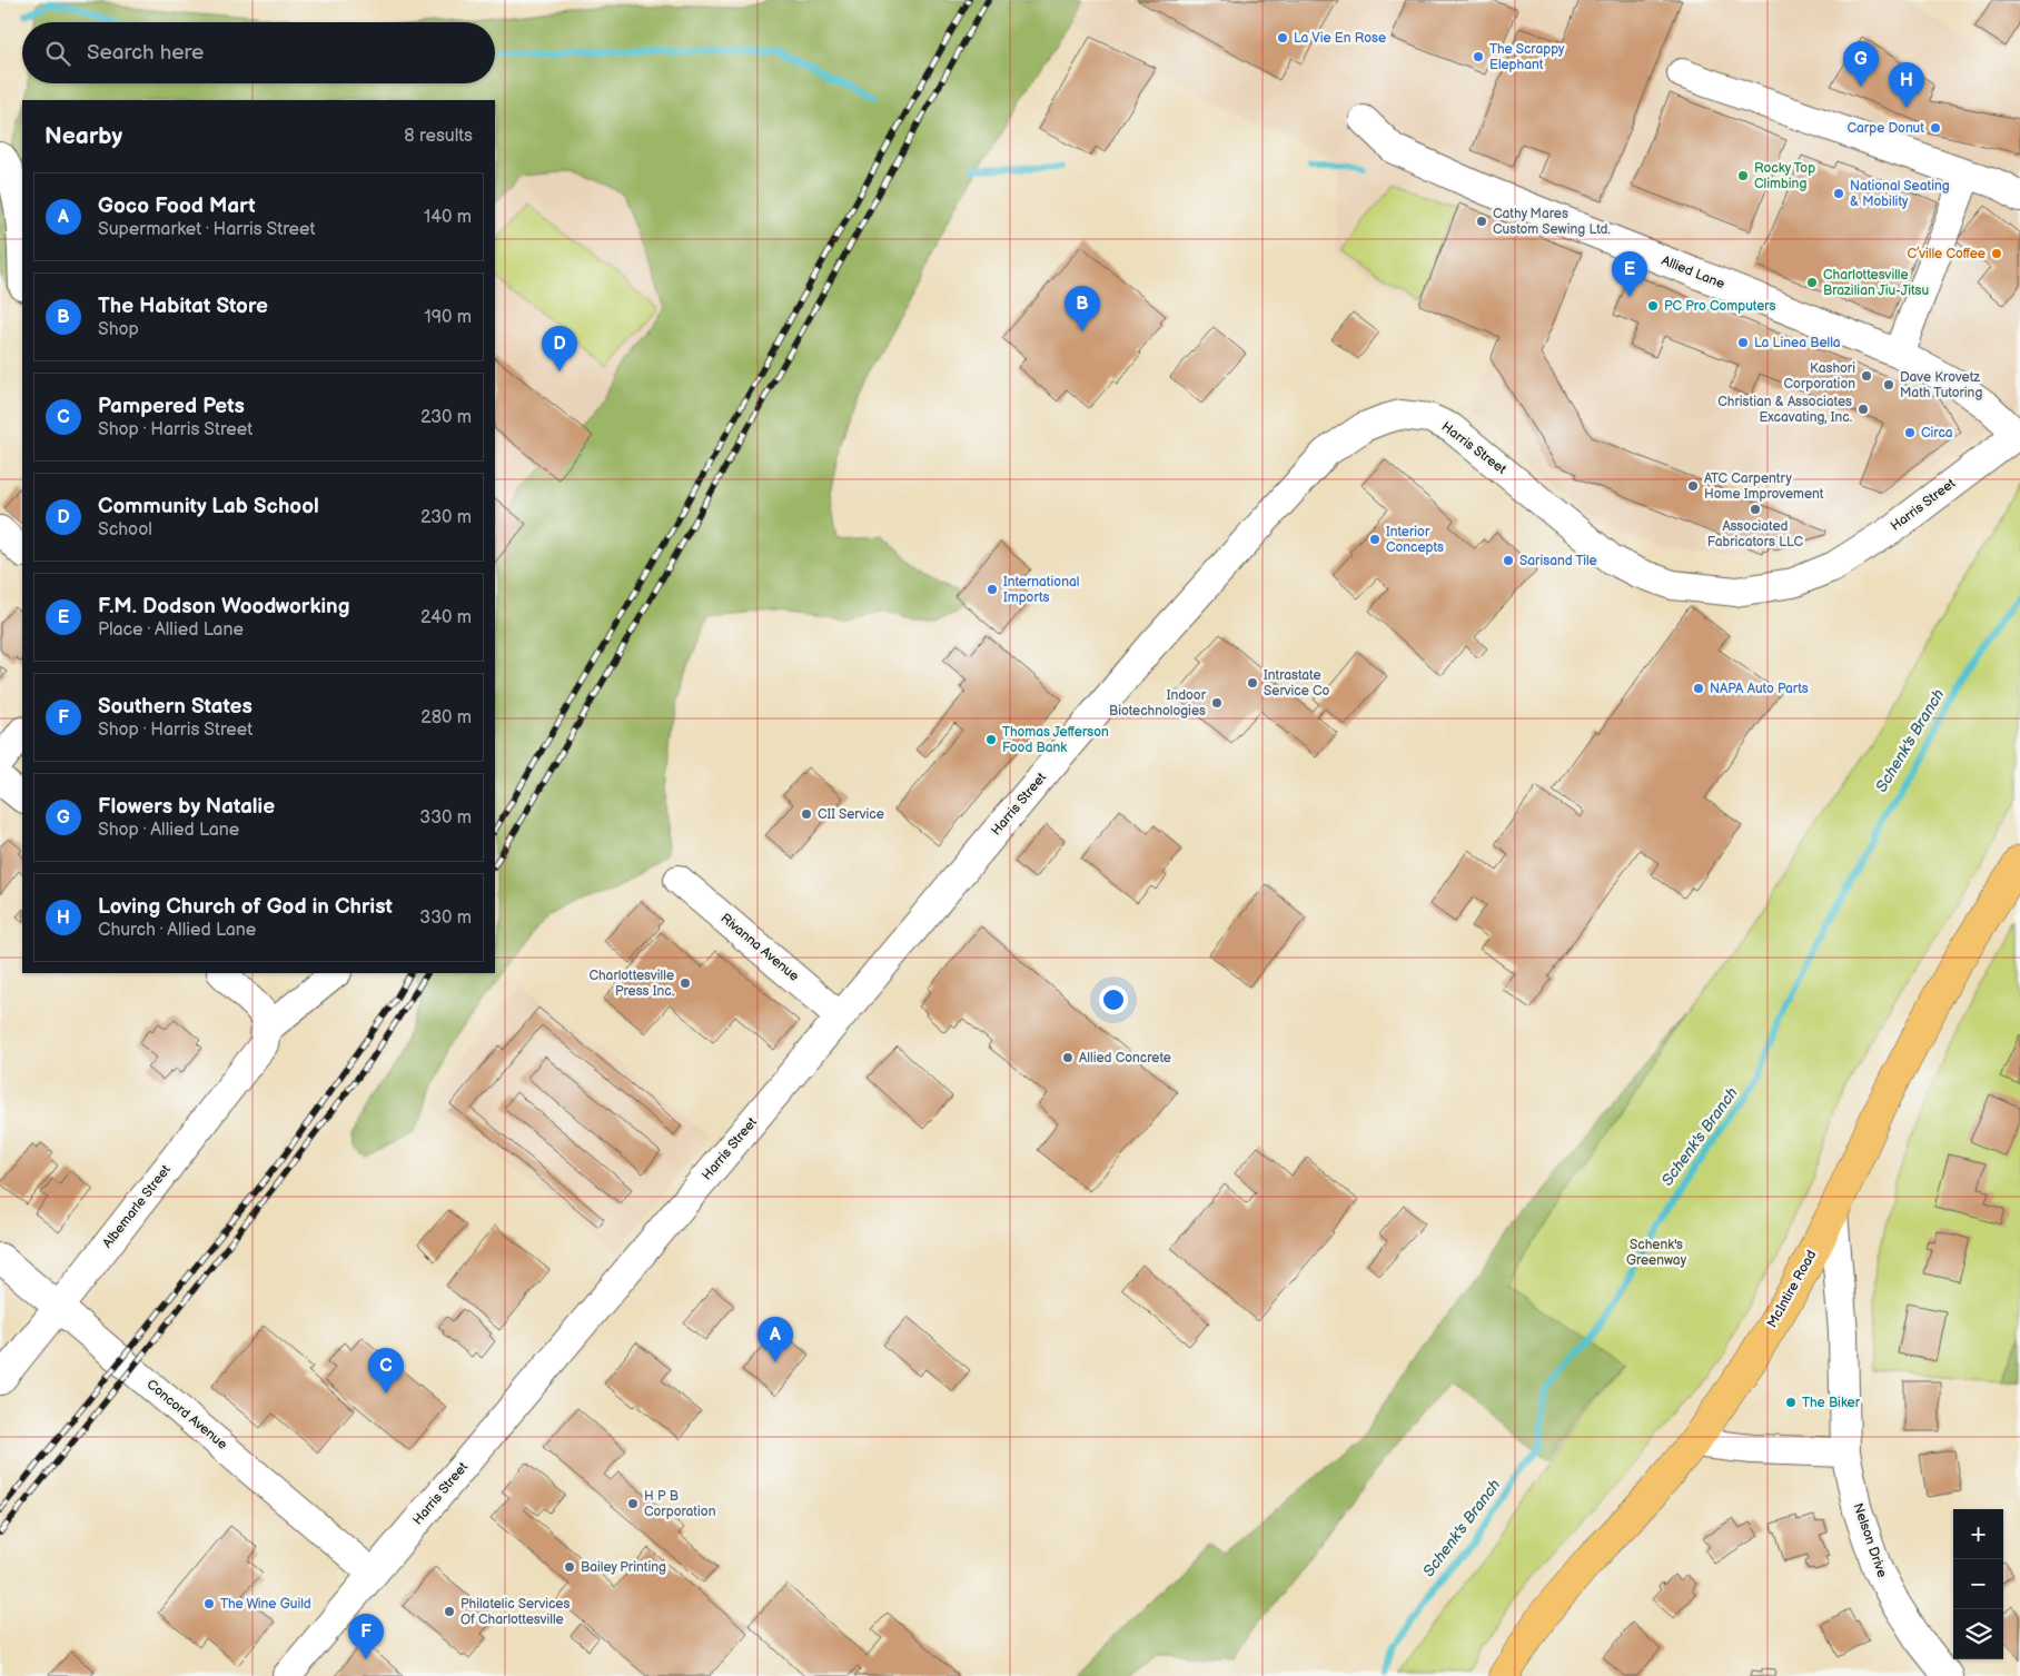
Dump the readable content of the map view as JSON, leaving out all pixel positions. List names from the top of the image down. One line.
{"streets":{"main road":["McIntire Road"],"street":["Allied Lane","Harris Street","Rivanna Avenue","Albemarle Street","Concord Avenue","Nelson Drive"]},"crossings":[["Allied Lane","Harris Street"],["Harris Street","Rivanna Avenue"],["Harris Street","Concord Avenue"],["Albemarle Street","Concord Avenue"],["McIntire Road","Nelson Drive"]],"water":["Schenk's Branch"],"parks":["Schenk's Greenway"],"places":["La Vie En Rose","The Scrappy Elephant","Carpe Donut","Rocky Top Climbing","National Seating & Mobility","Cathy Mares Custom Sewing Ltd.","C’ville Coffee","Charlottesville Brazilian Jiu-Jitsu","PC Pro Computers","La Linea Bella","Kashori Corporation","Dave Krovetz Math Tutoring","Christian & Associates Excavating, Inc.","Circa","ATC Carpentry Home Improvement","Associated Fabricators LLC","Interior Concepts","Sarisand Tile","International Imports","Intrastate Service Co","NAPA Auto Parts","Indoor Biotechnologies","Thomas Jefferson Food Bank","CII Service","Charlottesville Press Inc.","Allied Concrete","The Biker","H P B Corporation","Bailey Printing","The Wine Guild","Philatelic Services Of Charlottesville"],"page":{"search":"Search here","pins":["G","H","E","B","D","A","C","F"],"heading":["Nearby","8 results"],"list":[{"mark":"A","name":"Goco Food Mart","note":"Supermarket · Harris Street","value":"140 m"},{"mark":"B","name":"The Habitat Store","note":"Shop","value":"190 m"},{"mark":"C","name":"Pampered Pets","note":"Shop · Harris Street","value":"230 m"},{"mark":"D","name":"Community Lab School","note":"School","value":"230 m"},{"mark":"E","name":"F.M. Dodson Woodworking","note":"Place · Allied Lane","value":"240 m"},{"mark":"F","name":"Southern States","note":"Shop · Harris Street","value":"280 m"},{"mark":"G","name":"Flowers by Natalie","note":"Shop · Allied Lane","value":"330 m"},{"mark":"H","name":"Loving Church of God in Christ","note":"Church · Allied Lane","value":"330 m"}],"map_buttons":["+","−"]}}
